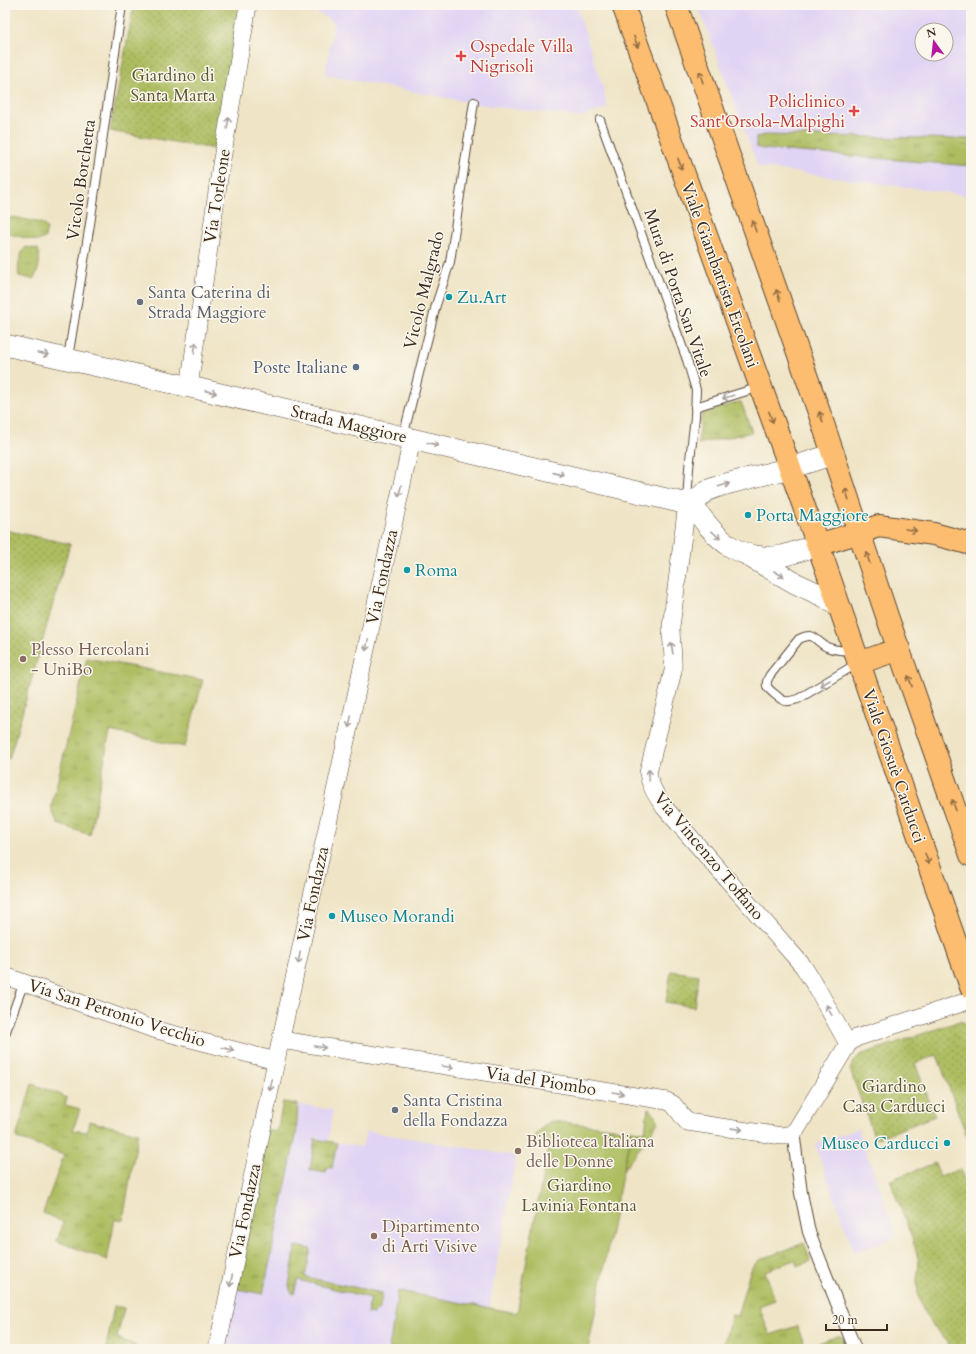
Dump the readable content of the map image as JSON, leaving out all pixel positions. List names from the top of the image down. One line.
{"streets":{"main road":["Viale Giambattista Ercolani","Viale Giosuè Carducci"],"street":["Via Torleone","Strada Maggiore","Via Fondazza","Via Vincenzo Toffano","Via San Petronio Vecchio","Via del Piombo"],"lane":["Vicolo Borchetta","Vicolo Malgrado","Mura di Porta San Vitale"]},"crossings":[["Vicolo Borchetta","Strada Maggiore"],["Via Torleone","Strada Maggiore"],["Viale Giambattista Ercolani","Viale Giosuè Carducci"],["Vicolo Malgrado","Strada Maggiore"],["Vicolo Malgrado","Via Fondazza"],["Mura di Porta San Vitale","Strada Maggiore"],["Mura di Porta San Vitale","Via Vincenzo Toffano"],["Strada Maggiore","Via Fondazza"],["Strada Maggiore","Via Vincenzo Toffano"],["Via Fondazza","Via San Petronio Vecchio"],["Via Fondazza","Via del Piombo"],["Via San Petronio Vecchio","Via del Piombo"]],"one_way":["Via Torleone","Strada Maggiore","Via Fondazza","Via Vincenzo Toffano","Via San Petronio Vecchio","Via del Piombo"],"parks":["Giardino di Santa Marta","Giardino Casa Carducci","Giardino Lavinia Fontana"],"places":{"health":["Ospedale Villa Nigrisoli","Policlinico Sant'Orsola-Malpighi"],"other":["Zu.Art","Santa Caterina di Strada Maggiore","Poste Italiane","Porta Maggiore","Roma","Plesso Hercolani - UniBo","Museo Morandi","Santa Cristina della Fondazza","Museo Carducci","Biblioteca Italiana delle Donne","Dipartimento di Arti Visive"]},"scale_bar":"20 m","north":"top"}
